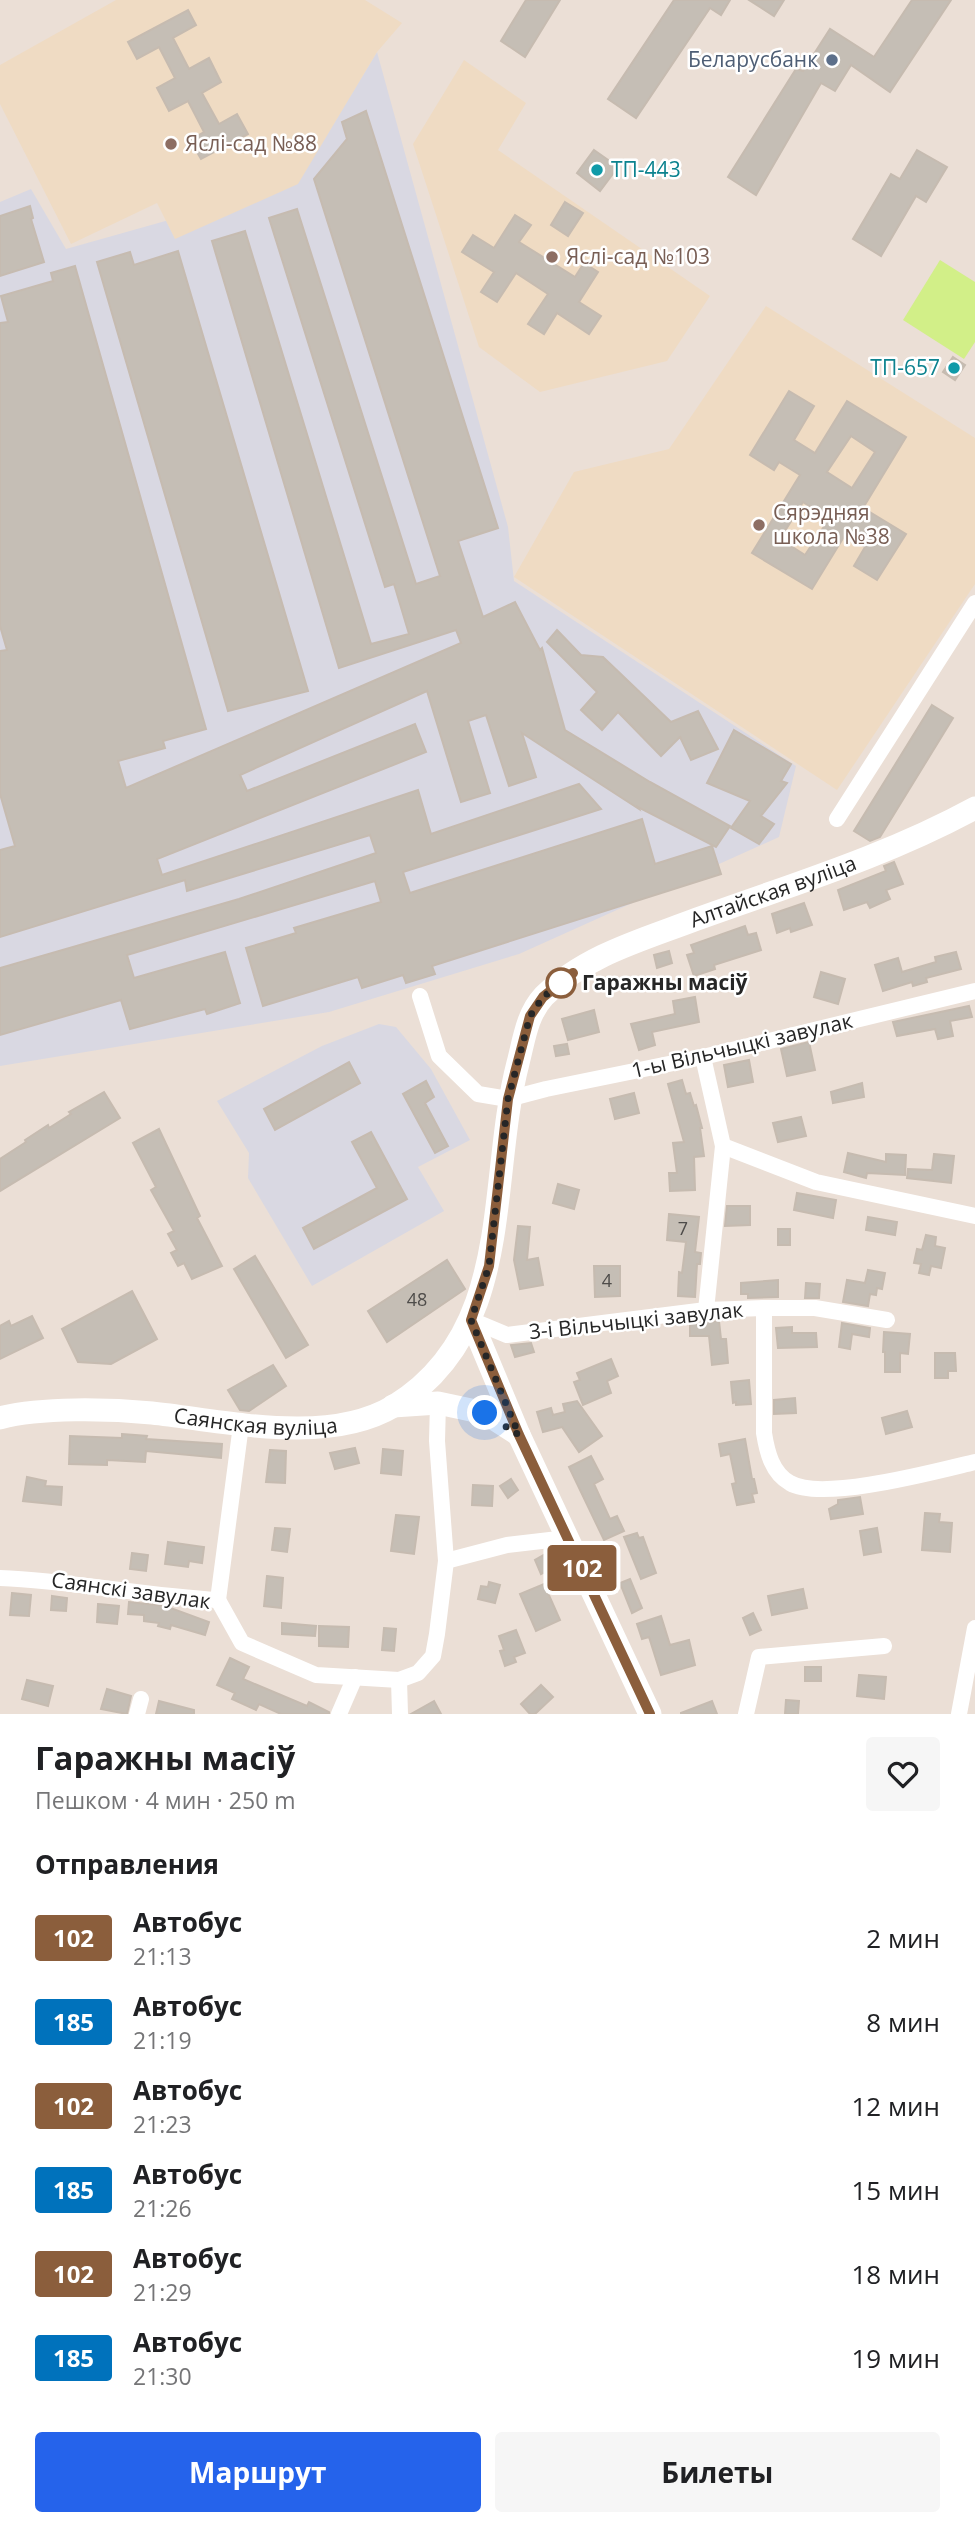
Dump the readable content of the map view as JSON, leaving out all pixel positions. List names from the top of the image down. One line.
{"streets":{"main road":["Алтайская вуліца","Саянская вуліца"],"street":["1-ы Вільчыцкі завулак","3-і Вільчыцкі завулак","Саянскі завулак"]},"crossings":[["Алтайская вуліца","1-ы Вільчыцкі завулак"],["Алтайская вуліца","Саянская вуліца"],["1-ы Вільчыцкі завулак","Саянская вуліца"],["3-і Вільчыцкі завулак","Саянская вуліца"]],"places":["Беларусбанк","Яслі-сад №88","ТП-443","Яслі-сад №103","ТП-657","Сярэдняя школа №38","Гаражны масіў"],"lines":["bus line 102"],"house_numbers":["7","4","48"],"page":{"on_map":"102","heading":[["Гаражны масіў","Пешком · 4 мин · 250 m"],"Отправления"],"list":[{"mark":"102","name":"Автобус","note":"21:13","value":"2 мин"},{"mark":"185","name":"Автобус","note":"21:19","value":"8 мин"},{"mark":"102","name":"Автобус","note":"21:23","value":"12 мин"},{"mark":"185","name":"Автобус","note":"21:26","value":"15 мин"},{"mark":"102","name":"Автобус","note":"21:29","value":"18 мин"},{"mark":"185","name":"Автобус","note":"21:30","value":"19 мин"}],"buttons":["Маршрут","Билеты"]}}
